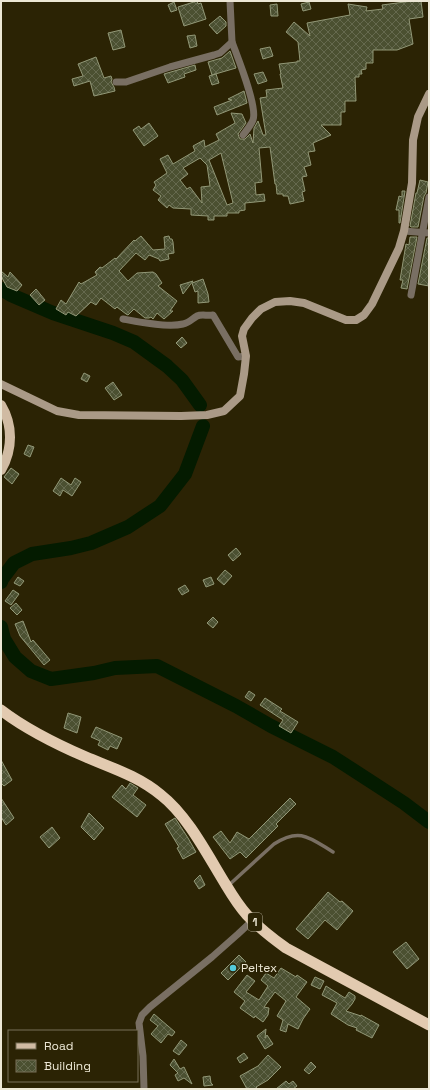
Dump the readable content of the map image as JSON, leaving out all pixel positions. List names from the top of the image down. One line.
{"streets":{"highway":["1"]},"places":["Peltex"],"legend":["Road","Building"]}
